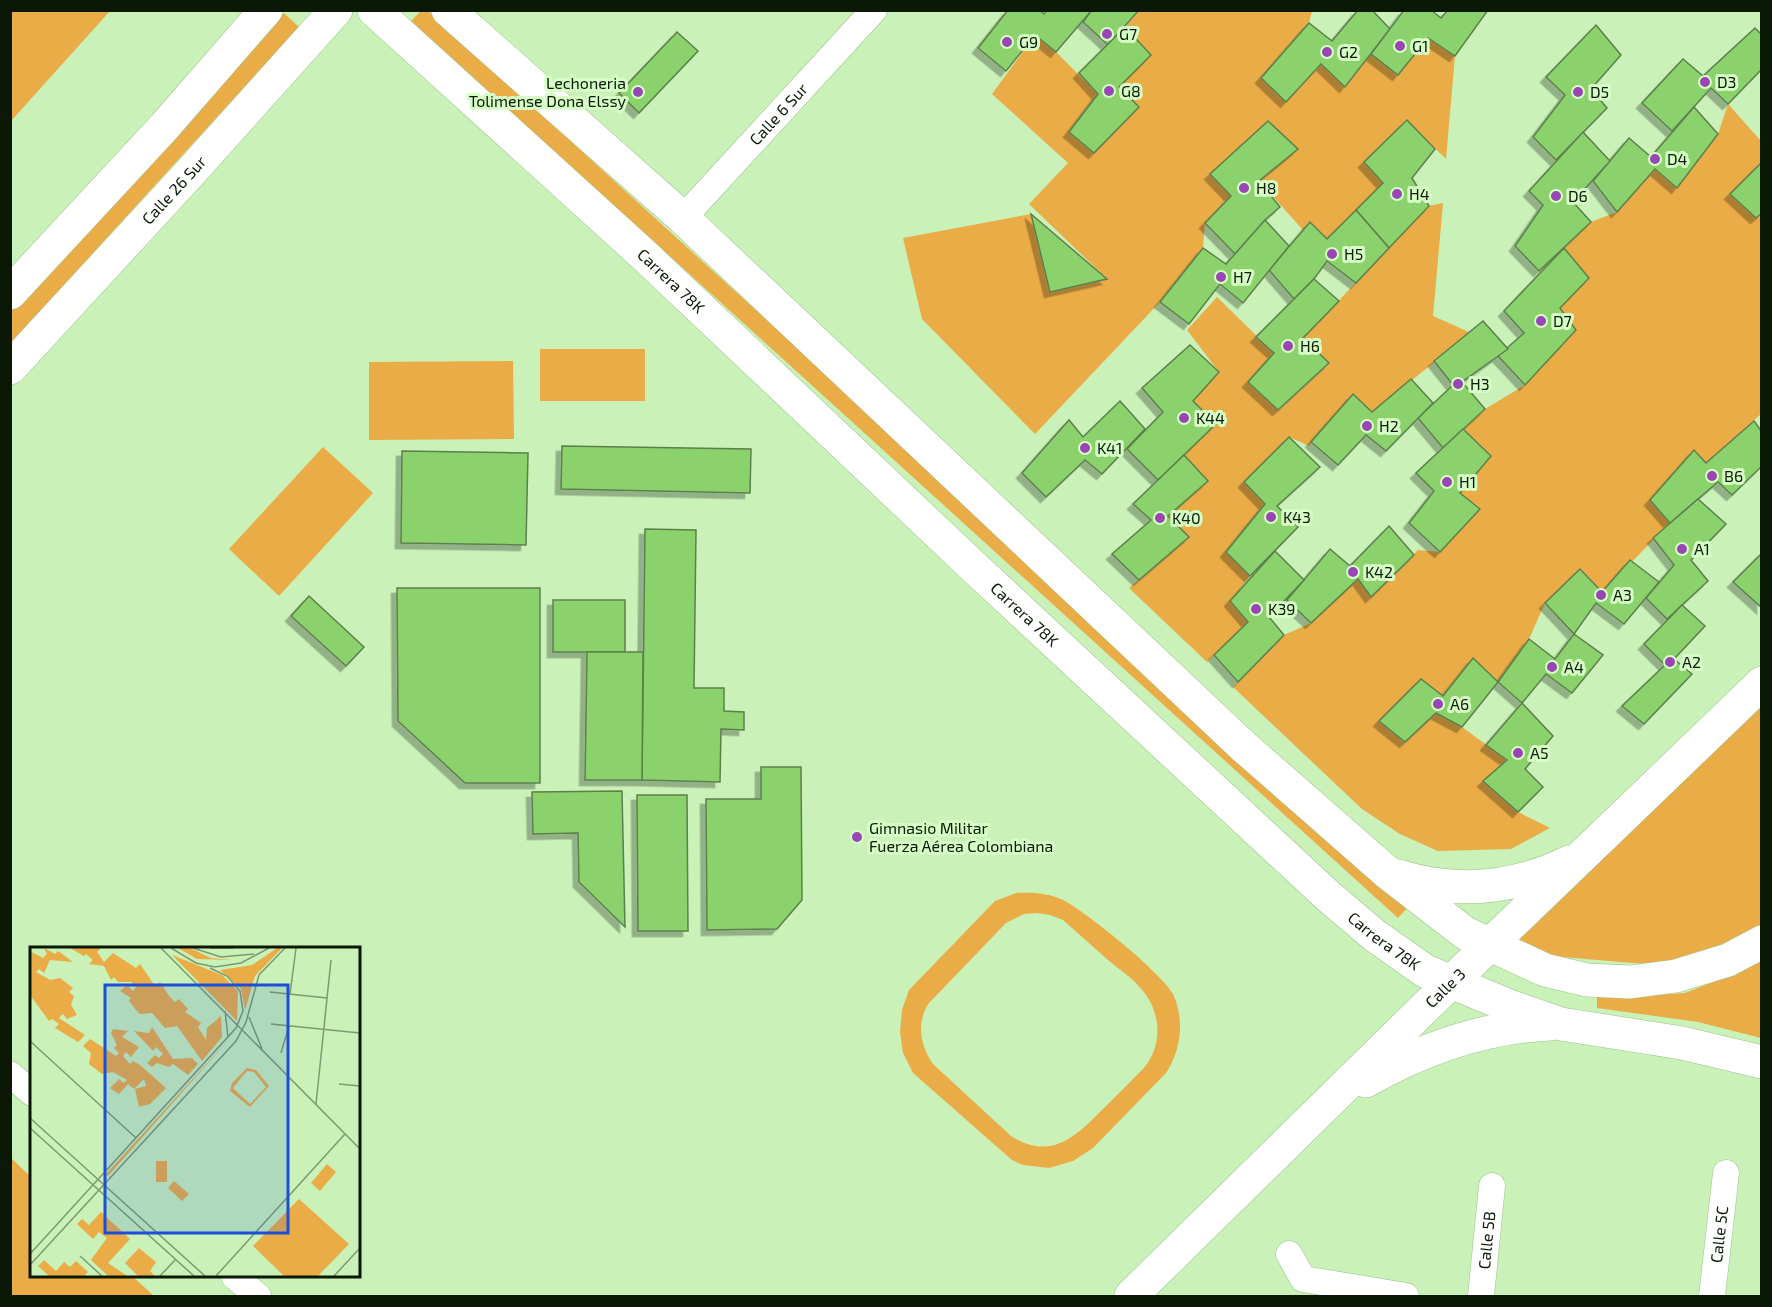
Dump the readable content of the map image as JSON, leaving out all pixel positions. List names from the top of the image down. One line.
{"streets":{"main road":["Calle 26 Sur","Carrera 78K","Calle 3"],"street":["Calle 6 Sur","Calle 5C","Calle 5B"]},"crossings":[["Carrera 78K","Calle 3"]],"places":["G7","G9","G1","G2","D3","G8","Lechoneria Tolimense Dona Elssy","D5","D4","H8","H4","D6","H5","H7","D7","H6","H3","K44","H2","K41","B6","H1","K43","K40","A1","K42","A3","K39","A2","A4","A6","A5","Gimnasio Militar Fuerza Aérea Colombiana"]}
